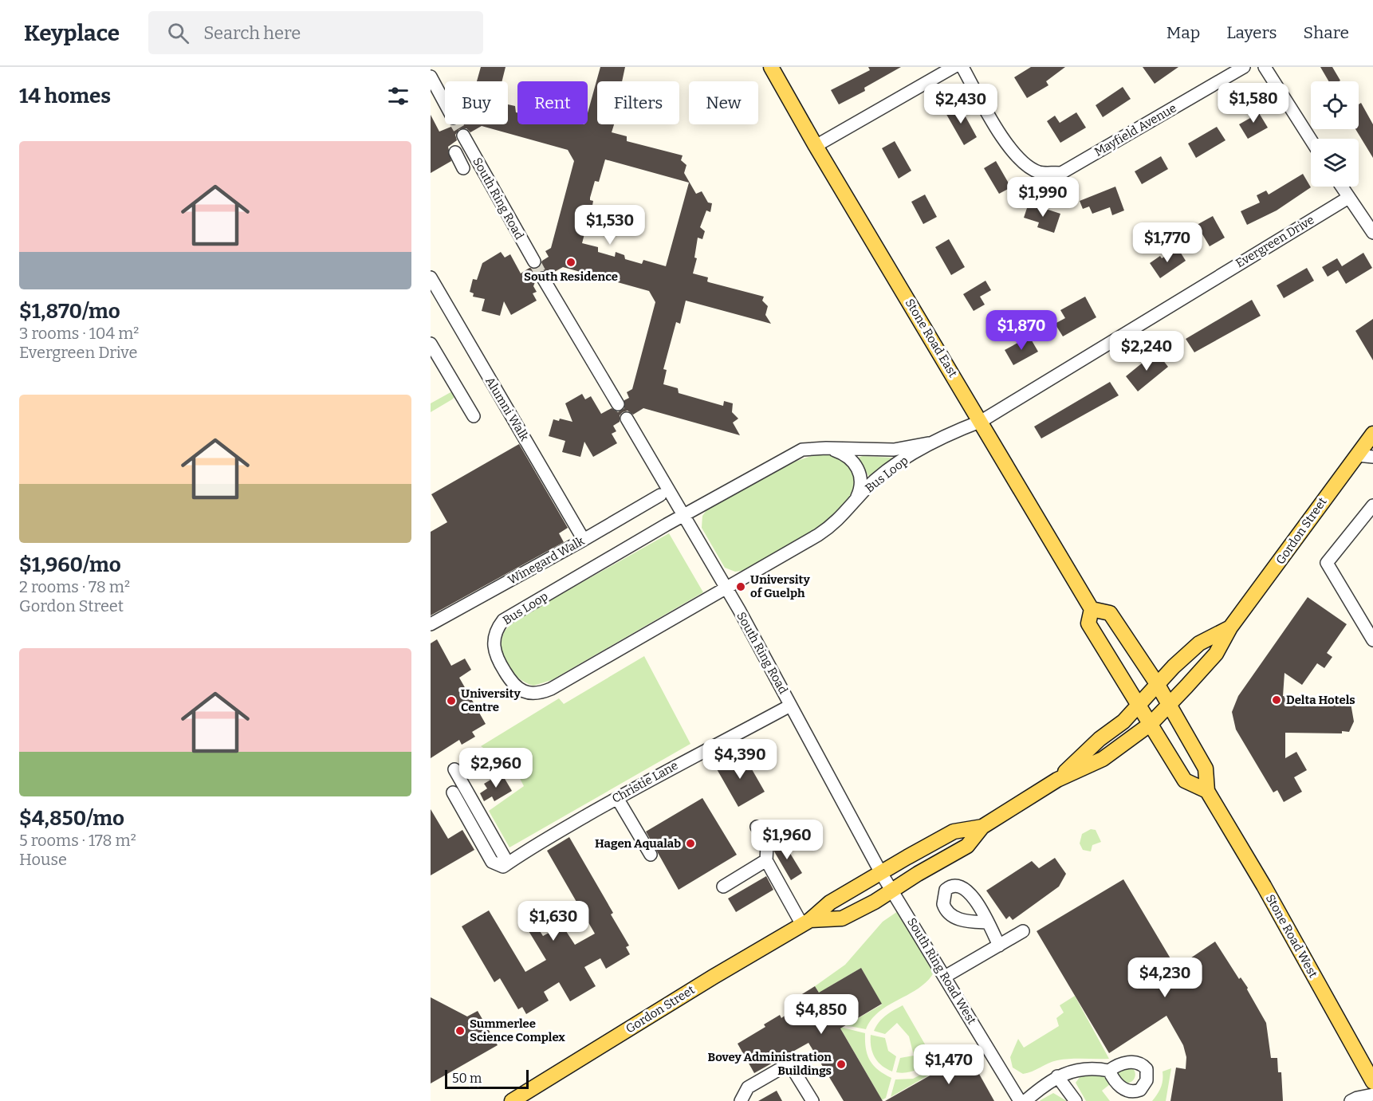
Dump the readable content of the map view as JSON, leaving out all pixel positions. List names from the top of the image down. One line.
{"streets":{"main road":["Stone Road East","Gordon Street","Stone Road West"],"street":["Mayfield Avenue","South Ring Road","Evergreen Drive","Alumni Walk","Bus Loop","Winegard Walk","Christie Lane","South Ring Road West"]},"crossings":[["South Ring Road","Bus Loop"],["South Ring Road","Gordon Street"],["South Ring Road","Christie Lane"],["South Ring Road","South Ring Road West"],["Evergreen Drive","Stone Road East"],["Evergreen Drive","Bus Loop"],["Stone Road East","Bus Loop"],["Stone Road East","Gordon Street"],["Alumni Walk","Winegard Walk"],["Gordon Street","Stone Road West"],["Gordon Street","South Ring Road West"]],"places":["South Residence","University of Guelph","Delta Hotels","University Centre","Hagen Aqualab","Summerlee Science Complex","Bovey Administration Buildings"],"scale_bar":"50 m","page":{"header":"Keyplace","search":"Search here","nav":["Map","Layers","Share"],"heading":"14 homes","chip":["Buy","Rent","Filters","New"],"price":["$1,580","$2,430","$1,990","$1,530","$1,770","$1,870","$2,240","$4,390","$2,960","$1,960","$1,630","$4,230","$4,850","$1,470"],"list":[{"name":"$1,870/mo","note":"3 rooms · 104 m² · Evergreen Drive"},{"name":"$1,960/mo","note":"2 rooms · 78 m² · Gordon Street"},{"name":"$4,850/mo","note":"5 rooms · 178 m² · House"}],"scale":"50 m"}}
